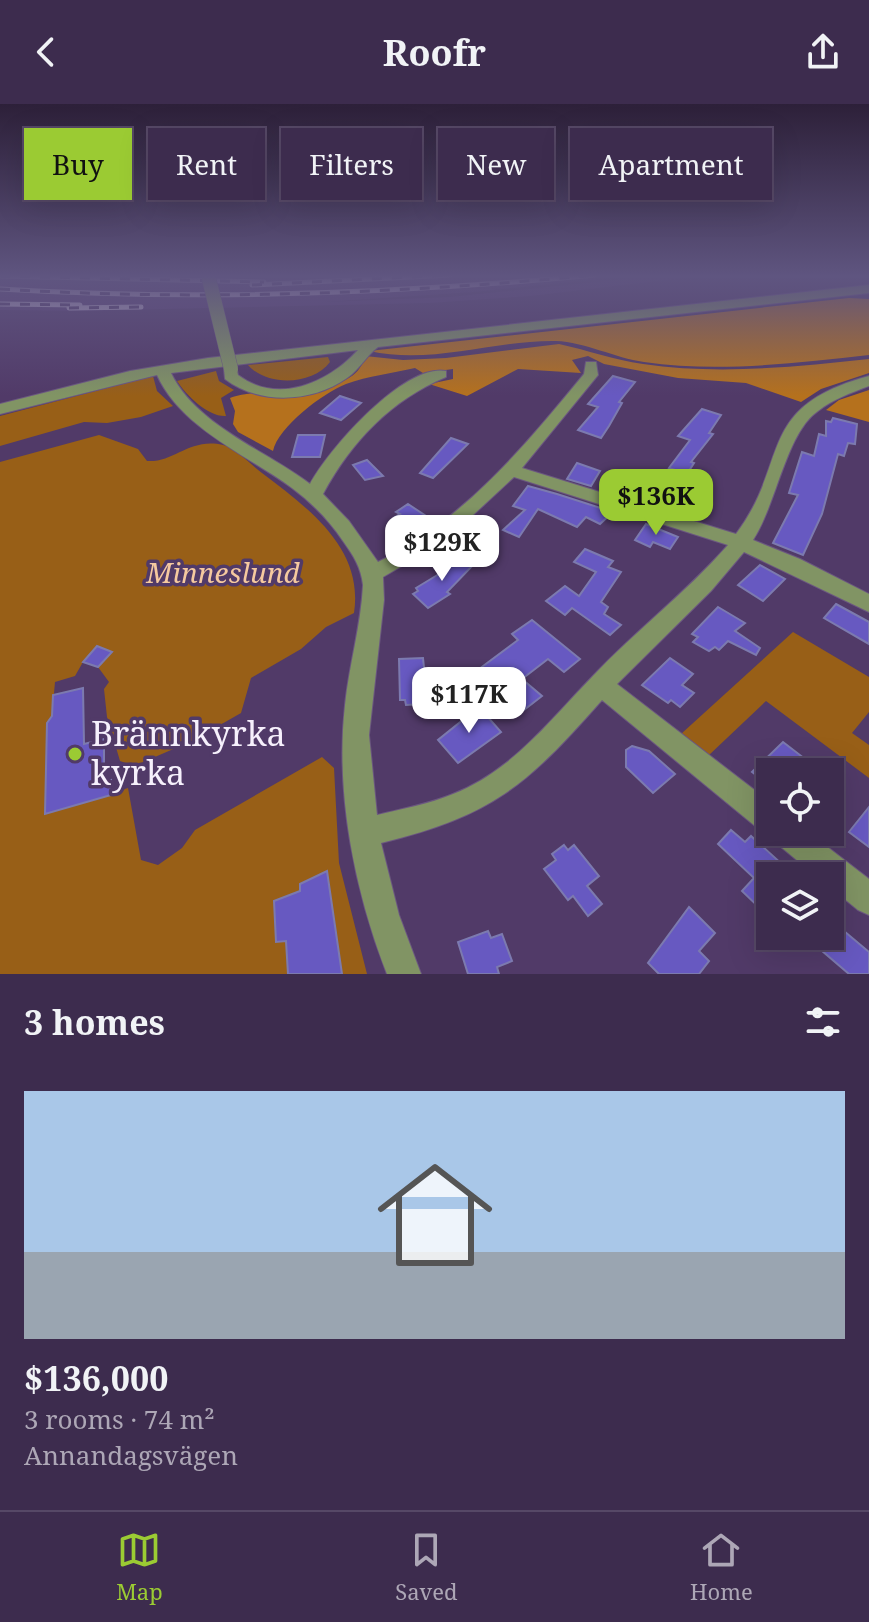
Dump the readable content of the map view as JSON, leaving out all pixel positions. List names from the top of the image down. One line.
{"parks":["Minneslund"],"places":["Brännkyrka kyrka"],"page":{"header":"Roofr","chip":["Buy","Rent","Filters","New","Apartment"],"price":["$136K","$129K","$117K"],"heading":"3 homes","list":[{"name":"$136,000","note":"3 rooms · 74 m² · Annandagsvägen"}],"tabs":["Map","Saved","Home"]}}
